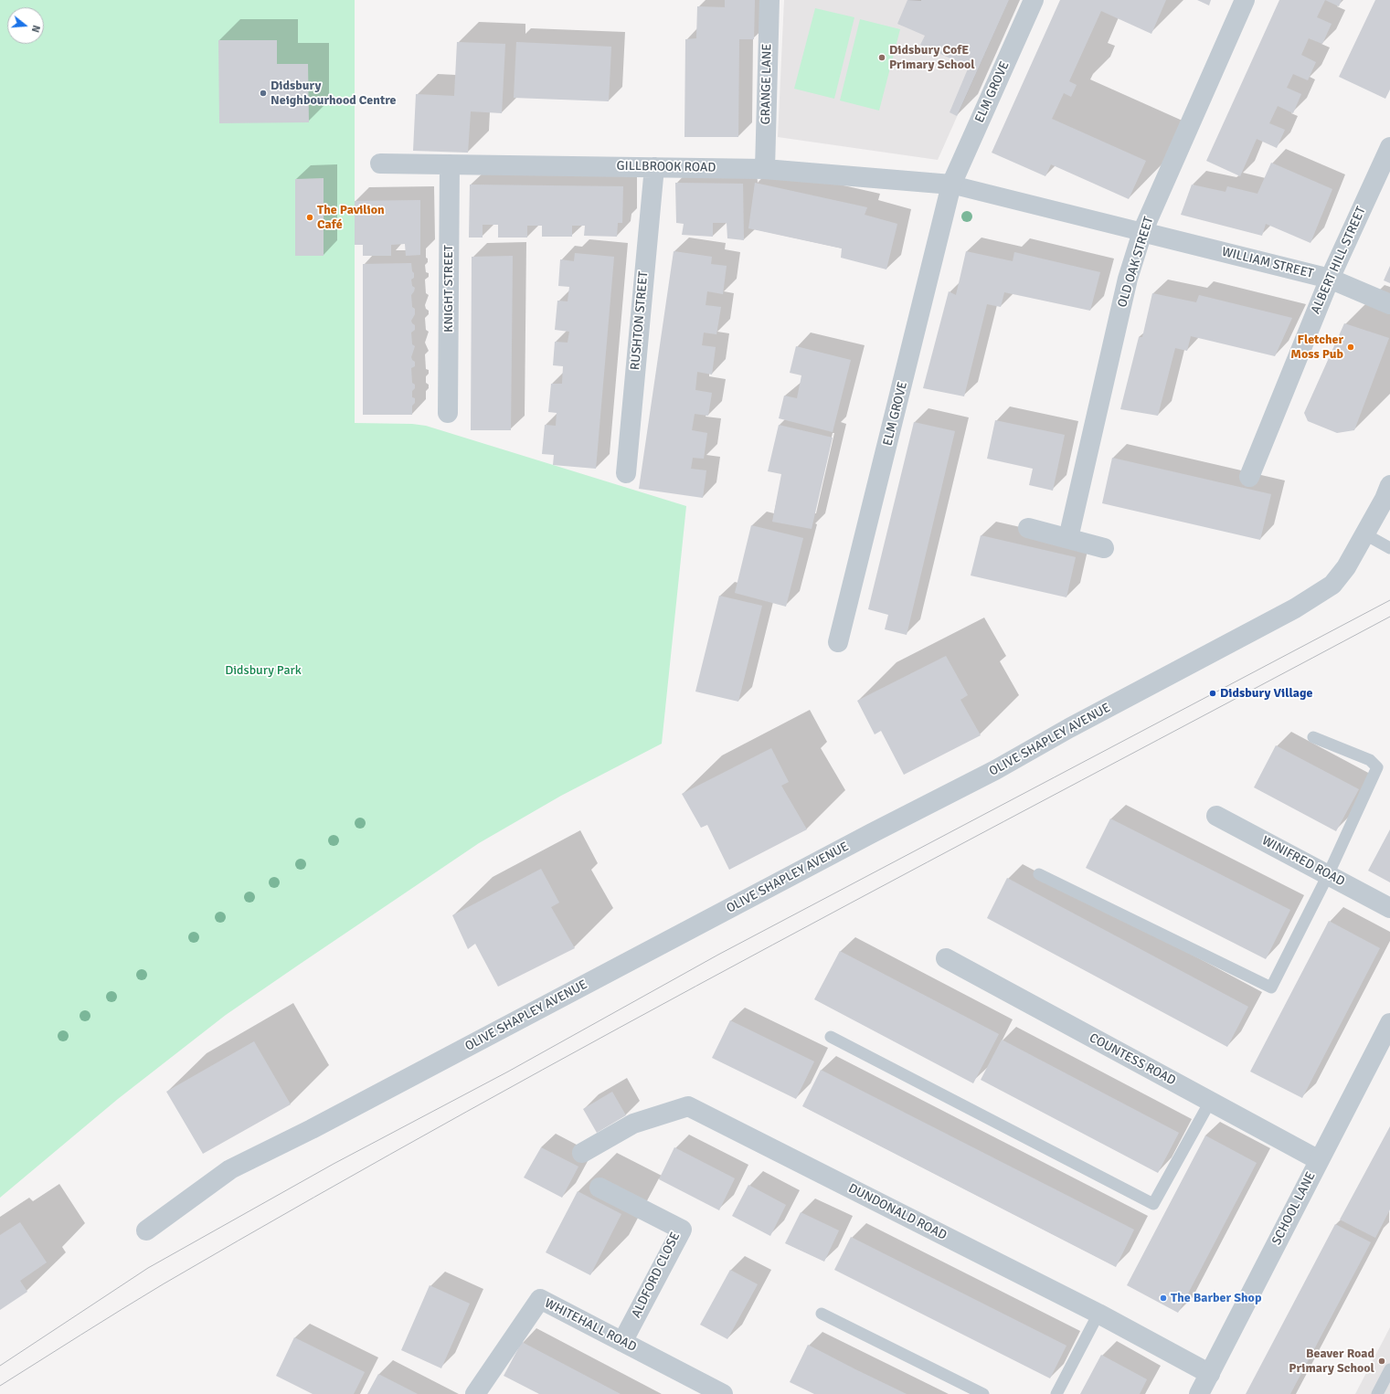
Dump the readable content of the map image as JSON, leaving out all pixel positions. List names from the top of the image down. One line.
{"streets":{"street":["GRANGE LANE","ELM GROVE","GILLBROOK ROAD","ALBERT HILL STREET","OLD OAK STREET","WILLIAM STREET","KNIGHT STREET","RUSHTON STREET","OLIVE SHAPLEY AVENUE","WINIFRED ROAD","COUNTESS ROAD","SCHOOL LANE","DUNDONALD ROAD","ALDFORD CLOSE","WHITEHALL ROAD"]},"crossings":[["GRANGE LANE","GILLBROOK ROAD"],["ELM GROVE","GILLBROOK ROAD"],["GILLBROOK ROAD","KNIGHT STREET"],["GILLBROOK ROAD","RUSHTON STREET"],["ALBERT HILL STREET","WILLIAM STREET"],["OLD OAK STREET","WILLIAM STREET"],["COUNTESS ROAD","SCHOOL LANE"],["SCHOOL LANE","DUNDONALD ROAD"],["ALDFORD CLOSE","WHITEHALL ROAD"]],"parks":["Didsbury Park"],"places":["Didsbury CofE Primary School","Didsbury Neighbourhood Centre","The Pavilion Café","Fletcher Moss Pub","Didsbury Village","The Barber Shop","Beaver Road Primary School"],"north":"right"}
